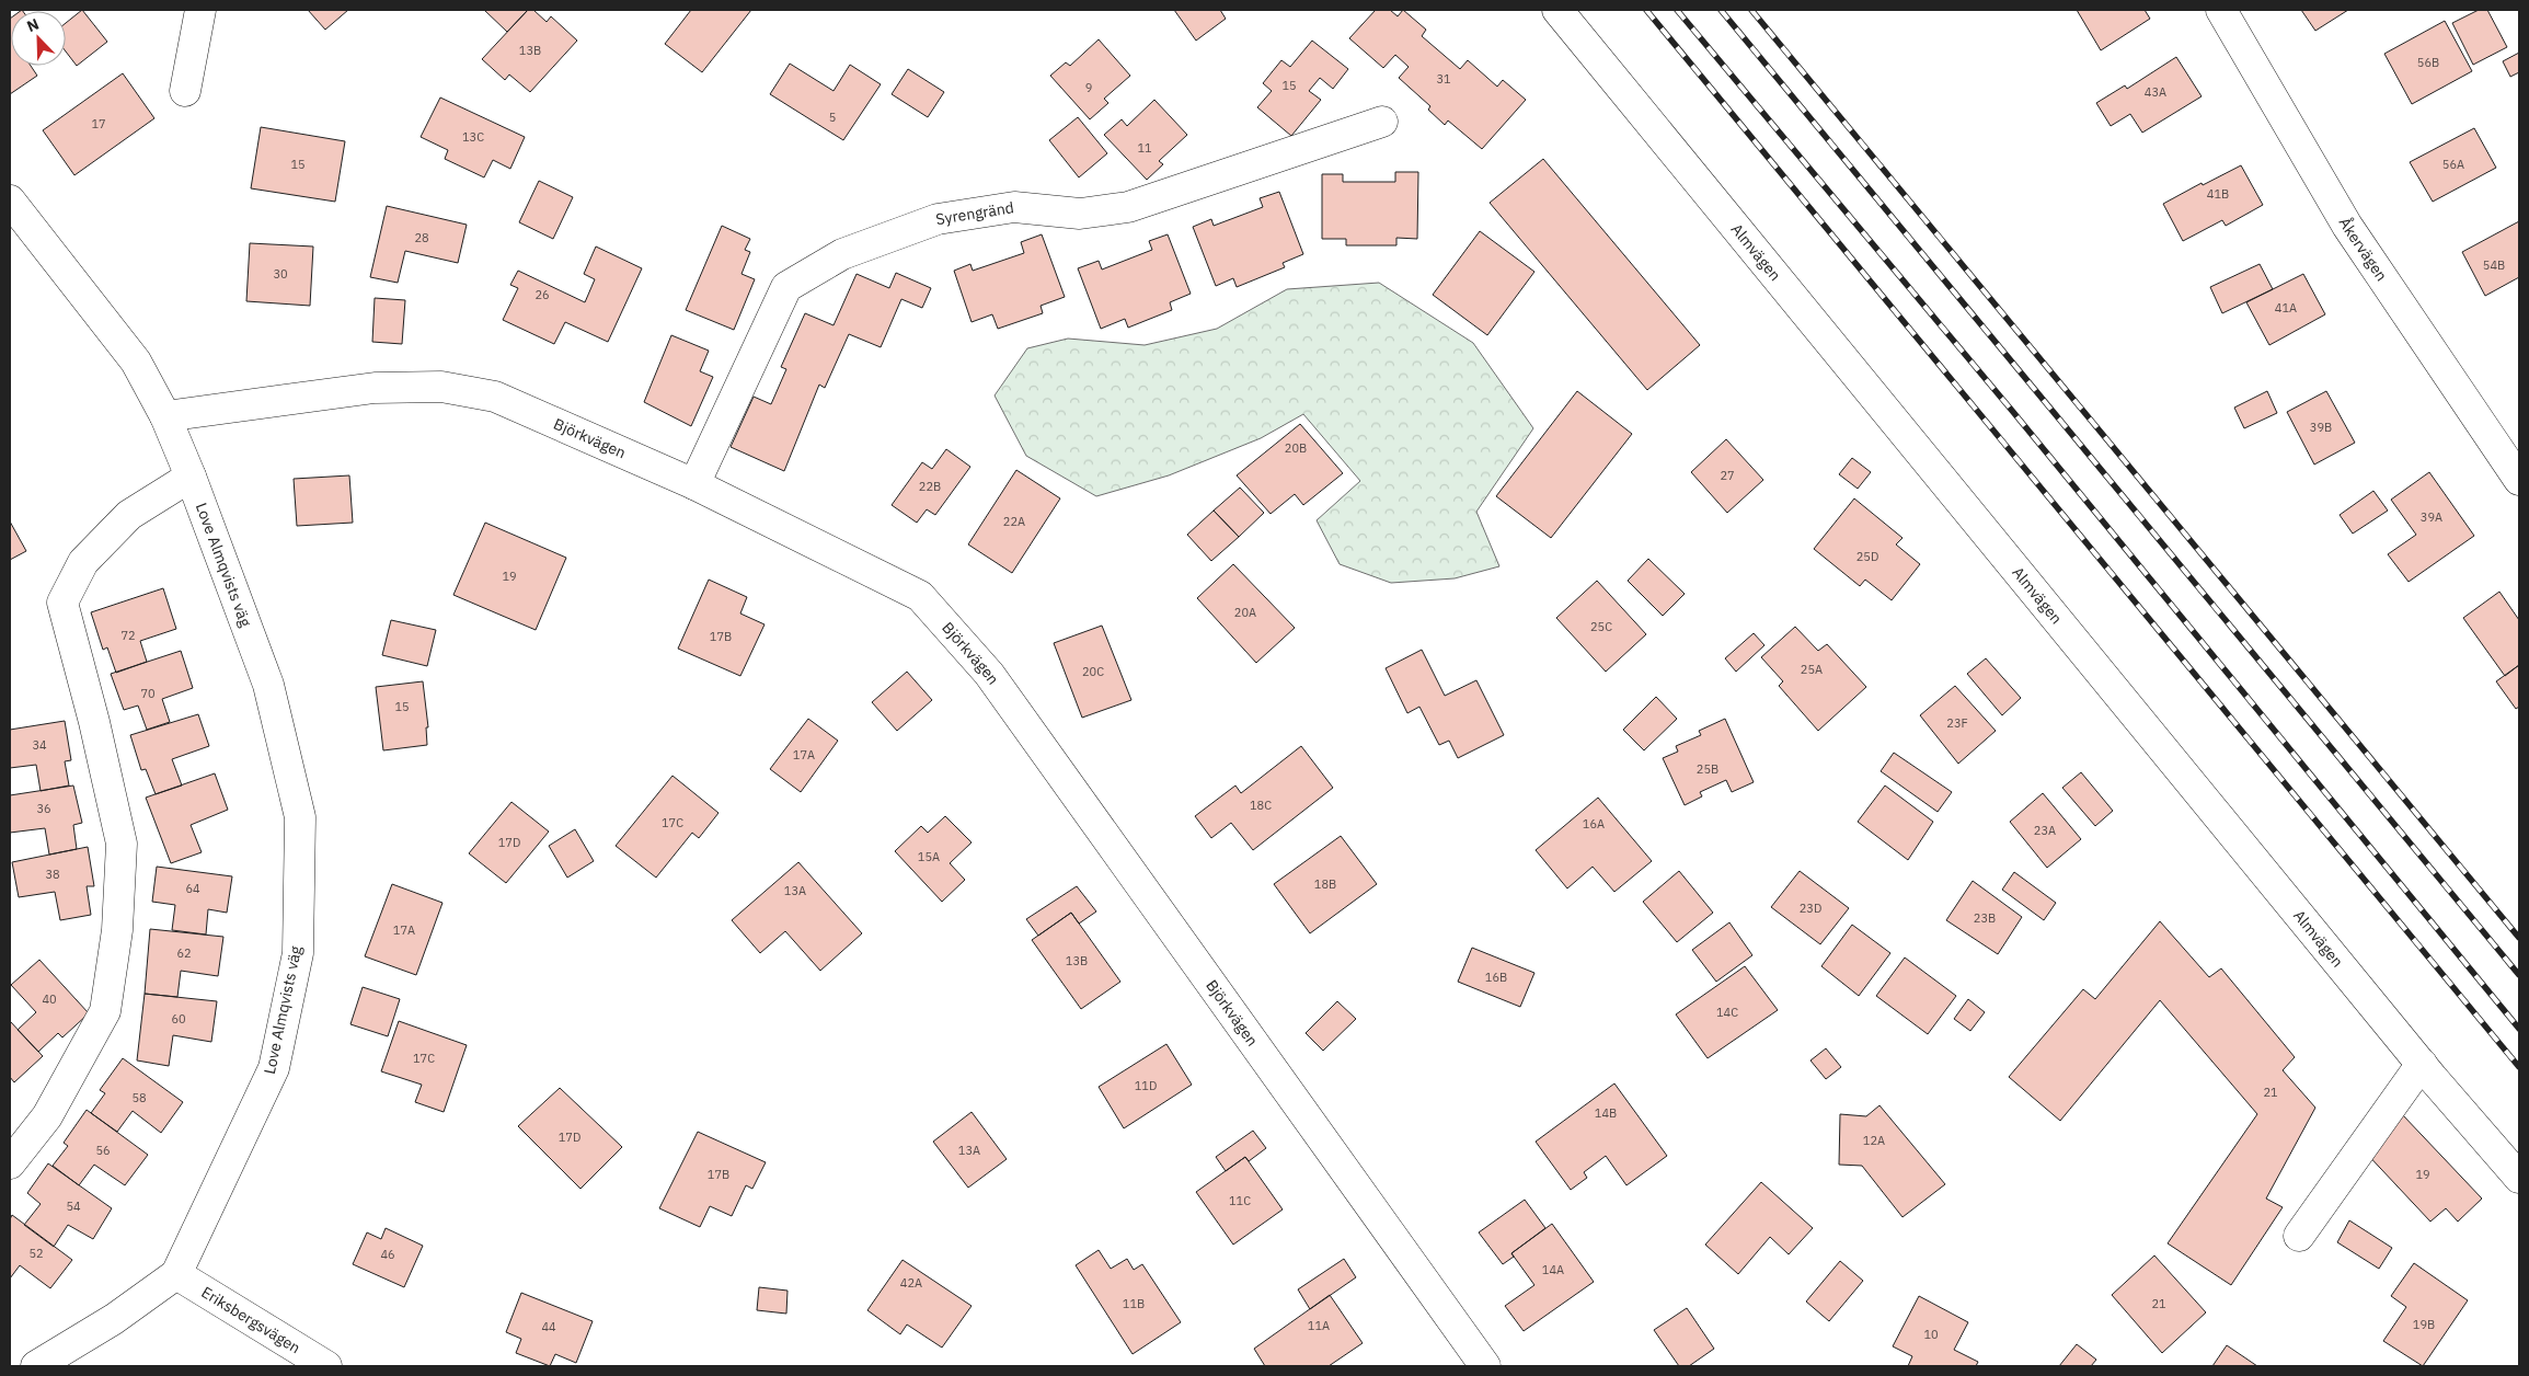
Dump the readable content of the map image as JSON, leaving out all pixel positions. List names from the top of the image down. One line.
{"streets":{"street":["Syrengränd","Åkervägen","Almvägen","Björkvägen","Love Almqvists väg","Eriksbergsvägen"]},"crossings":[["Syrengränd","Björkvägen"],["Björkvägen","Love Almqvists väg"],["Love Almqvists väg","Eriksbergsvägen"]],"house_numbers":["13B","56B","31","15","9","43A","5","17","13C","11","15","56A","41B","28","54B","30","26","41A","39B","20B","27","22B","39A","22A","25D","19","20A","25C","72","17B","25A","20C","70","15","23F","34","17A","25B","18C","36","17C","16A","23A","17D","15A","38","18B","64","13A","23D","23B","17A","62","13B","16B","40","14C","60","17C","11D","21","58","14B","17D","12A","56","13A","17B","19","11C","54","52","46","14A","42A","11B","21","19B","11A","44","10"],"north":"top left"}
